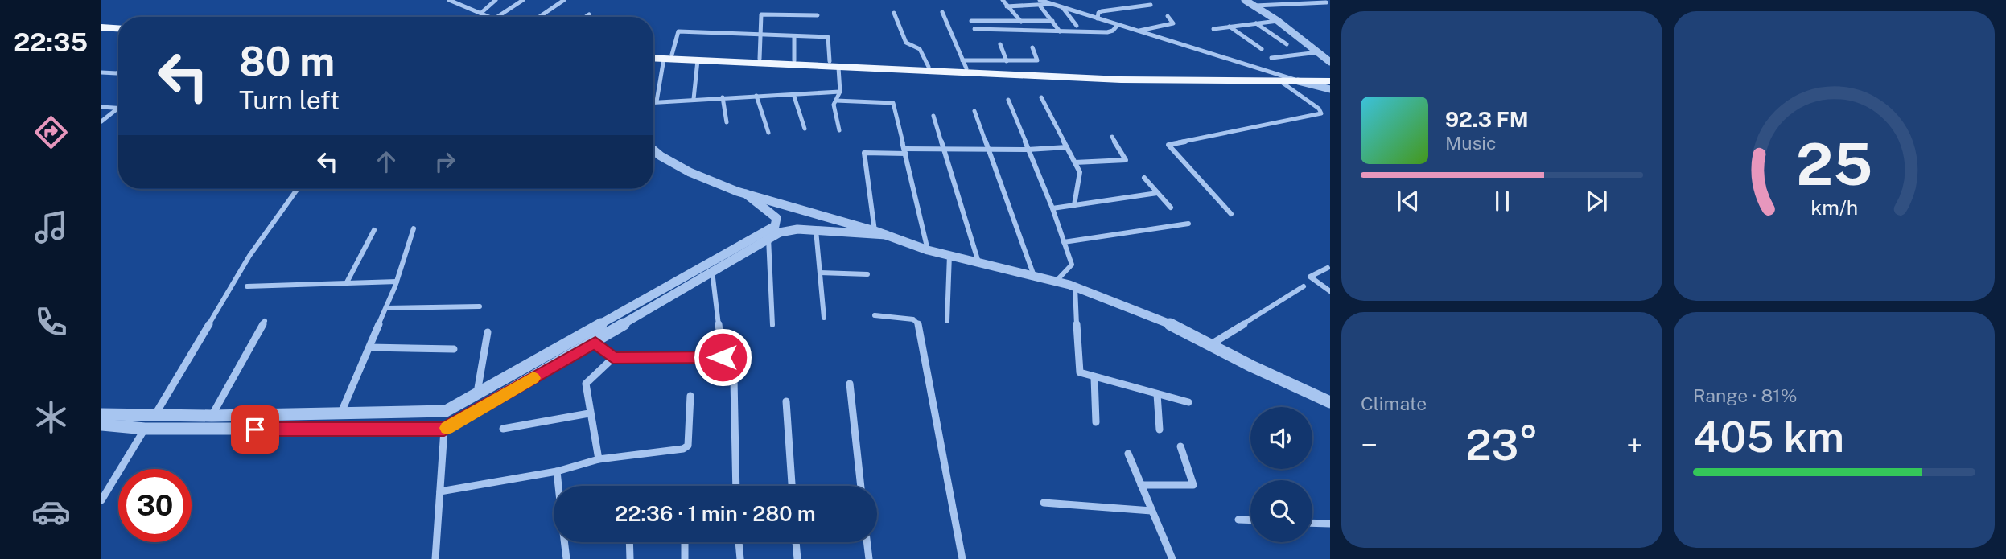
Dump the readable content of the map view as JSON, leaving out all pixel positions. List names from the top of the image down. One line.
{"page":{"tabs":"22:35","turn":["80 m","Turn left"],"song":["92.3 FM","Music"],"tile":["Climate",["Range · 81%","405 km"]],"heat":["−","23°","+"],"limit":"30","trip":"22:36 · 1 min · 280 m","gauge":["25","km/h"]}}
